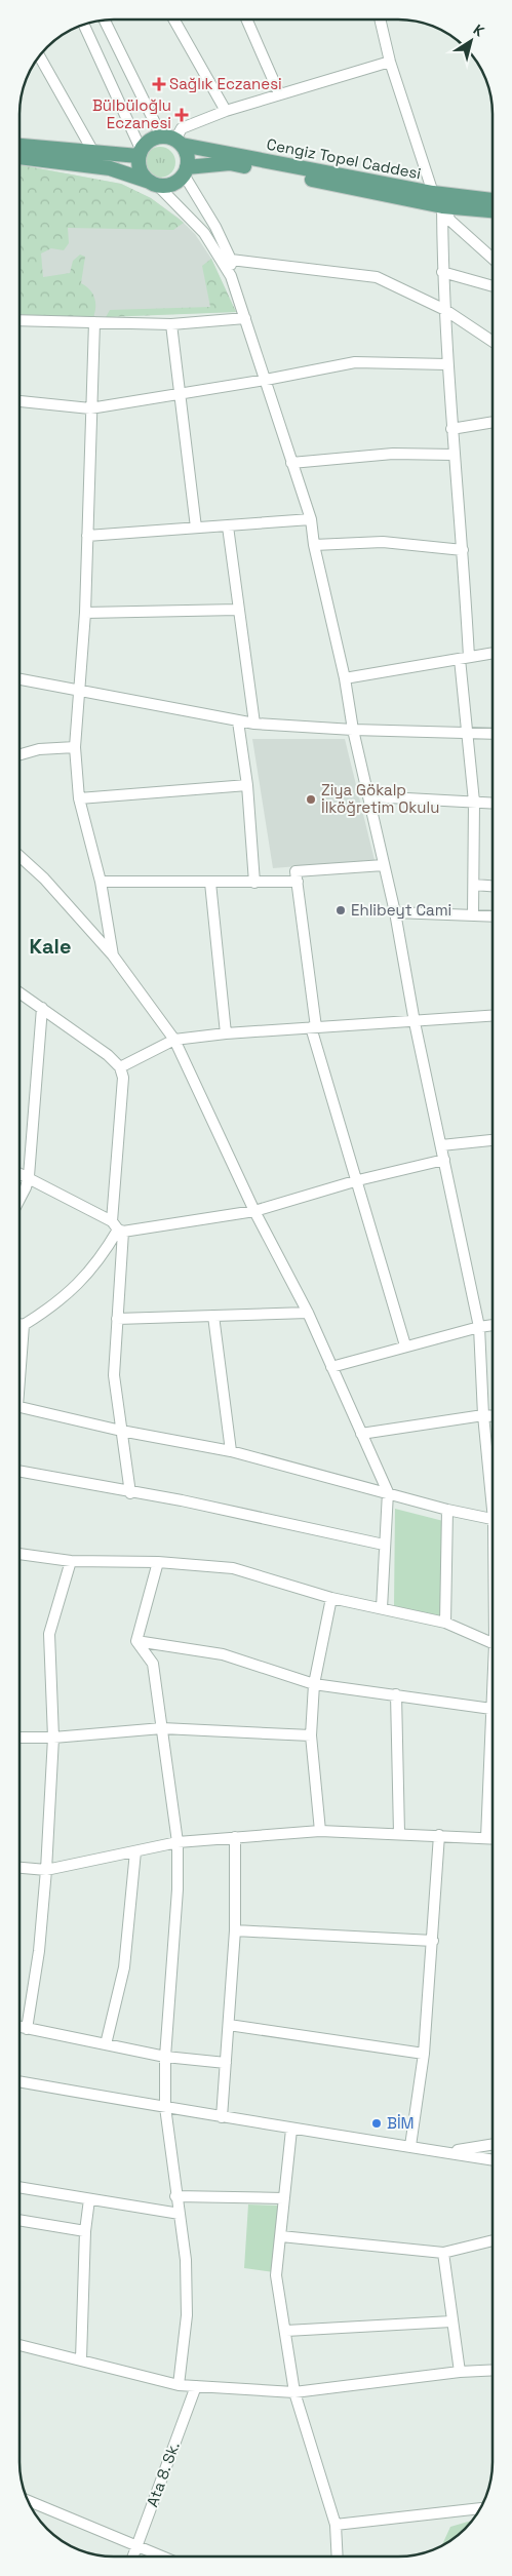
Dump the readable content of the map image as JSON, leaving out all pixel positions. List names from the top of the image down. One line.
{"streets":{"main road":["Cengiz Topel Caddesi"],"street":["Ata 8. Sk."]},"districts":["Kale"],"places":{"health":["Sağlık Eczanesi","Bülbüloğlu Eczanesi"],"other":["Ziya Gökalp İlköğretim Okulu","Ehlibeyt Cami","BİM"]},"north":"top right"}
